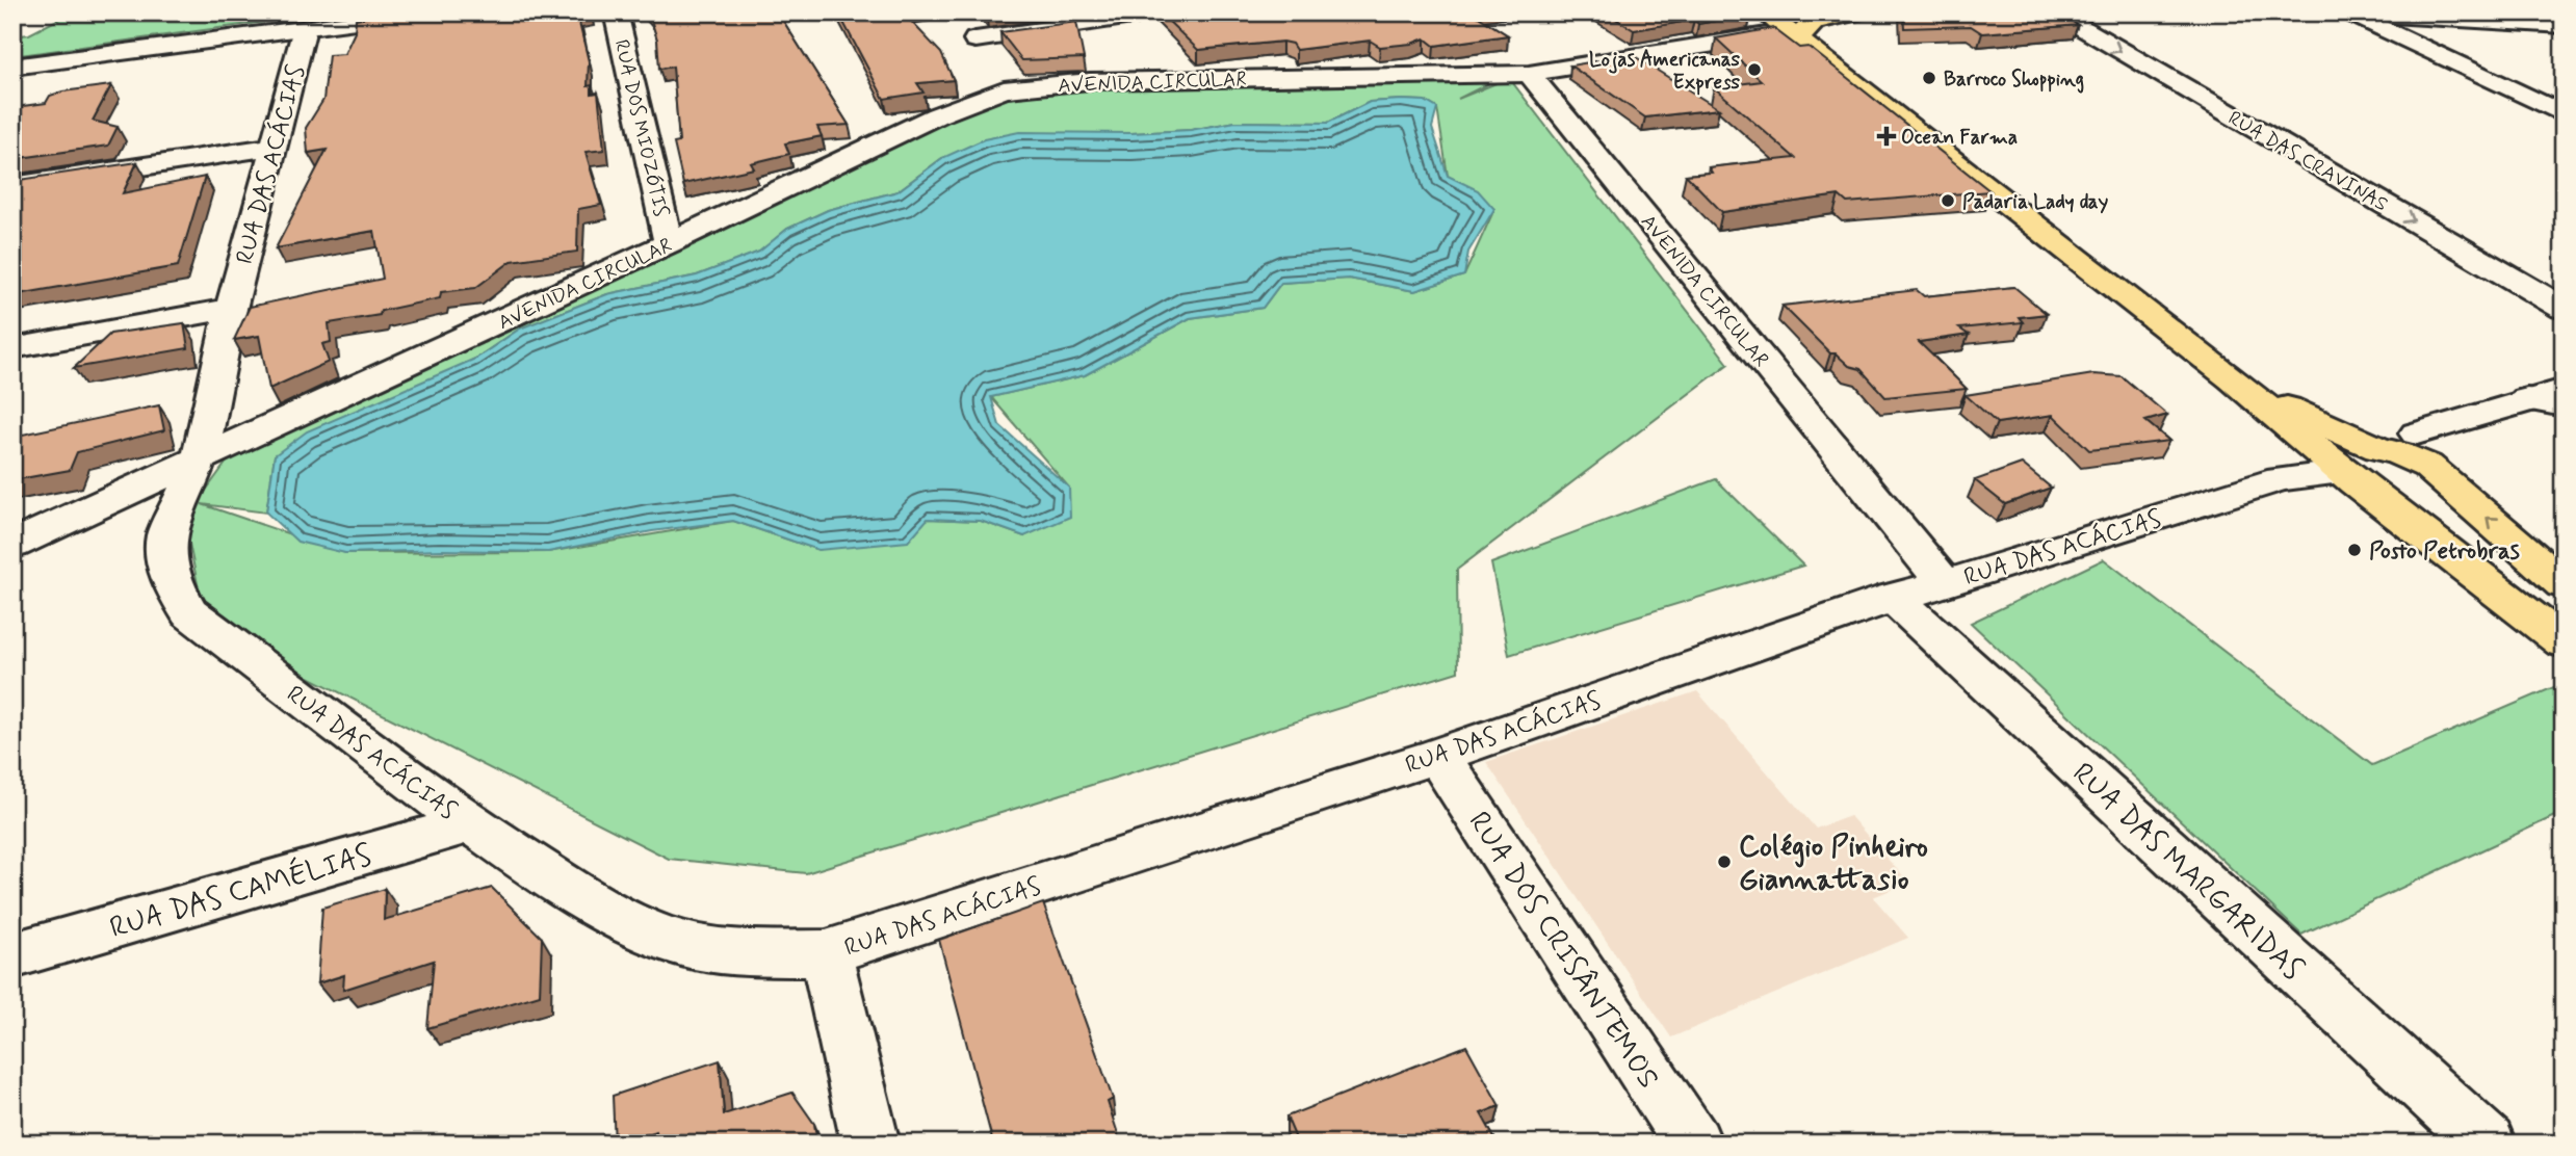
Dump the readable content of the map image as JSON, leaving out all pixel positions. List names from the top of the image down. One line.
{"streets":{"street":["AVENIDA CIRCULAR","RUA DOS MIOZÓTIS","RUA DAS CRAVINAS","RUA DAS ACÁCIAS","RUA DAS MARGARIDAS","RUA DAS CAMÉLIAS","RUA DOS CRISÂNTEMOS"]},"crossings":[["AVENIDA CIRCULAR","RUA DOS MIOZÓTIS"],["AVENIDA CIRCULAR","RUA DAS ACÁCIAS"],["RUA DAS ACÁCIAS","RUA DAS MARGARIDAS"],["RUA DAS ACÁCIAS","RUA DAS CAMÉLIAS"],["RUA DAS ACÁCIAS","RUA DOS CRISÂNTEMOS"]],"places":{"other":["Lojas Americanas Express","Barroco Shopping","Padaria Lady day","Posto Petrobras","Colégio Pinheiro Giannattasio"],"health":["Ocean Farma"]}}
